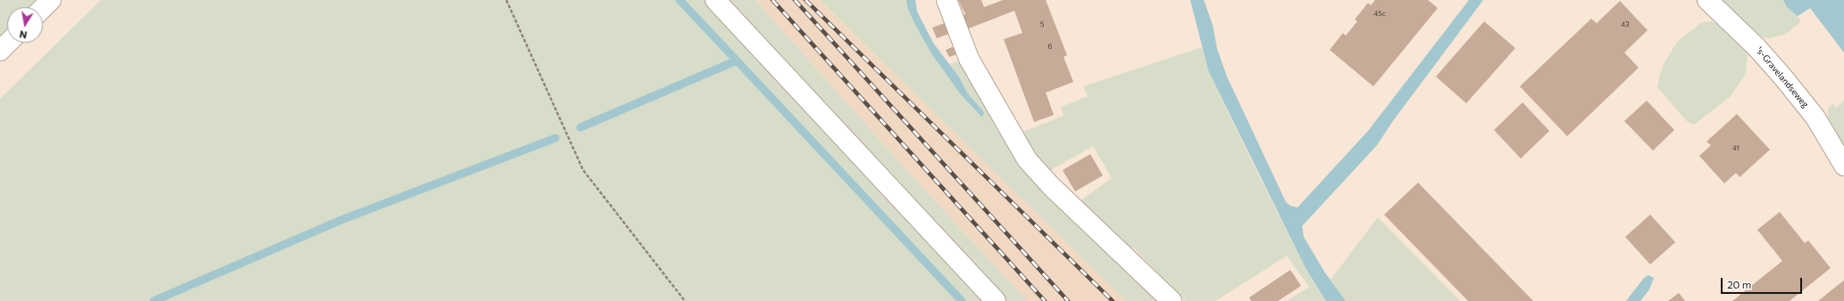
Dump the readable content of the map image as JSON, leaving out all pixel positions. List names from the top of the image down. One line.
{"streets":{"street":["'s-Gravelandseweg"]},"house_numbers":["45c","5","43","6","41"],"scale_bar":"20 m","north":"bottom"}
